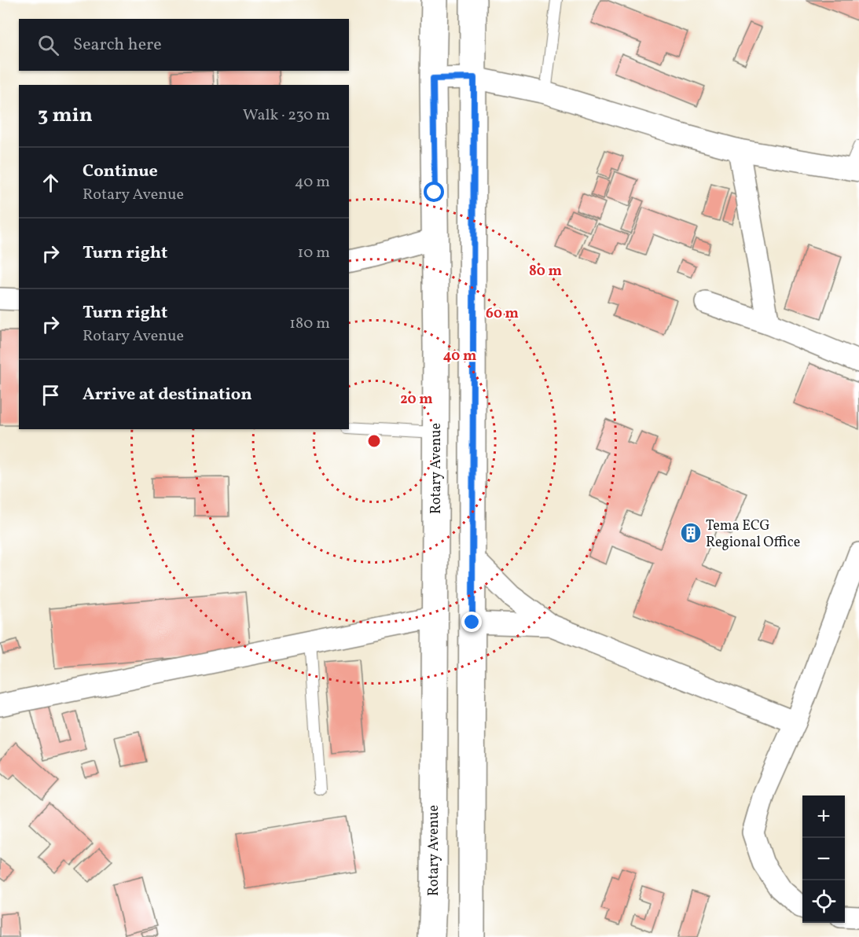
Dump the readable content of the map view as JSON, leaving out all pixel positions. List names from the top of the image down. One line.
{"streets":{"main road":["Rotary Avenue"]},"places":{"building":["Tema ECG Regional Office"]},"page":{"search":"Search here","heading":["3 min","Walk · 230 m"],"list":[["Continue","Rotary Avenue","40 m"],["Turn right","10 m"],["Turn right","Rotary Avenue","180 m"],"Arrive at destination"],"map_buttons":["+","−"]},"rings":["80 m","60 m","40 m","20 m"]}
